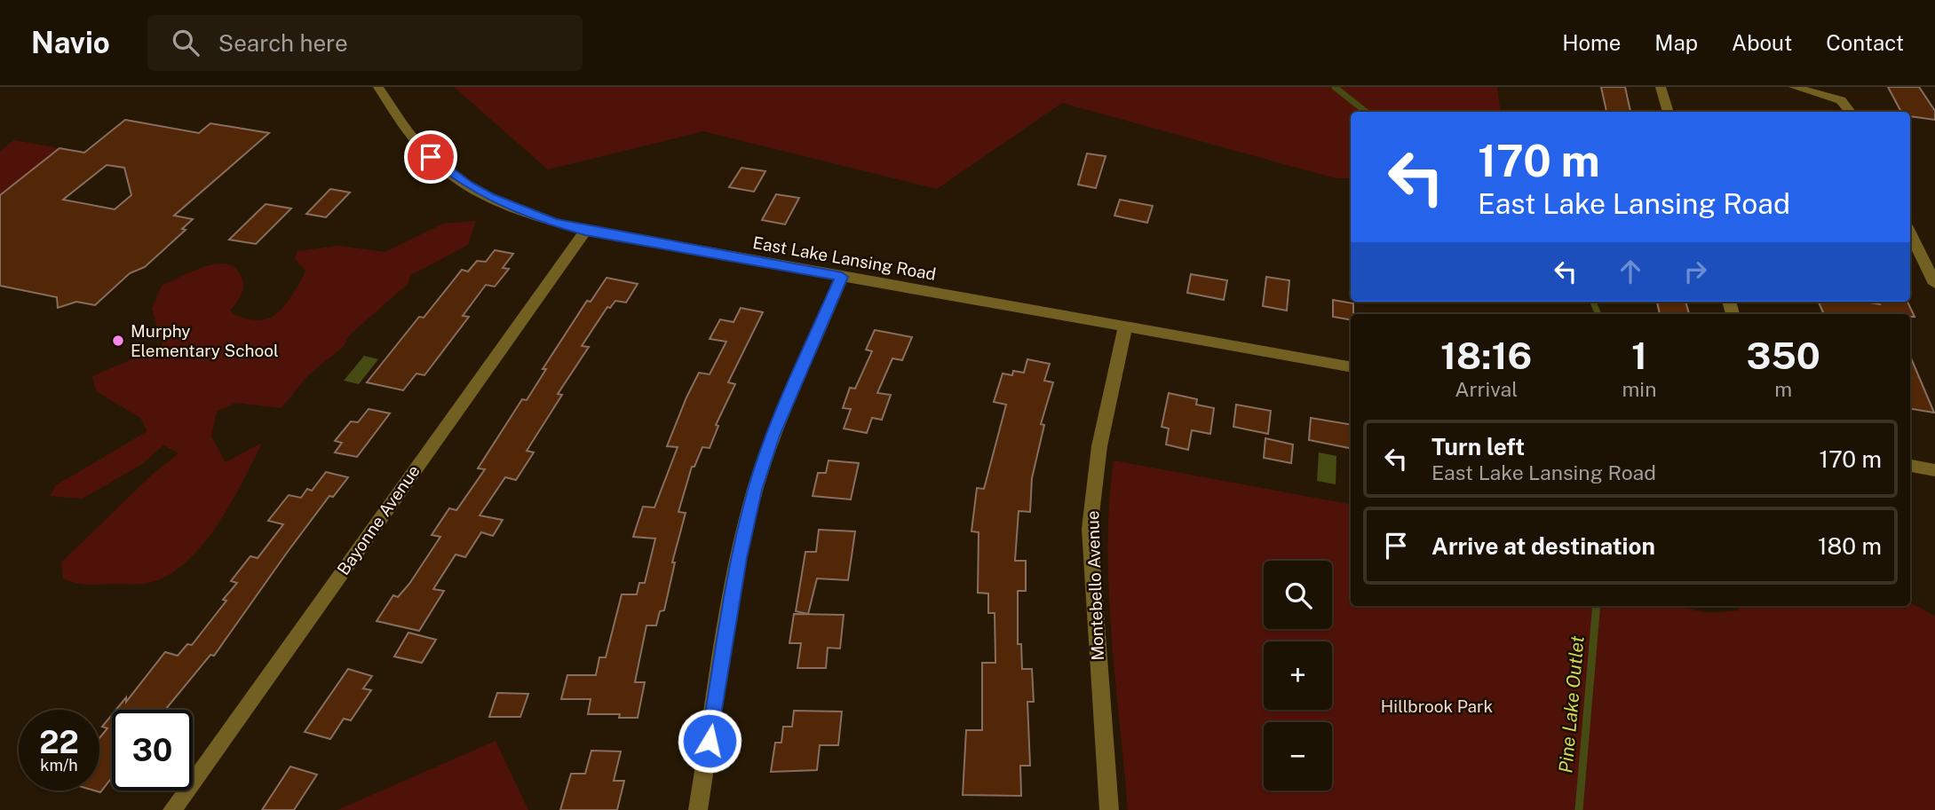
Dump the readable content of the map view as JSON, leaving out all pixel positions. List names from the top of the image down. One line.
{"streets":{"street":["East Lake Lansing Road","Bayonne Avenue","Montebello Avenue"]},"crossings":[["East Lake Lansing Road","Bayonne Avenue"],["East Lake Lansing Road","Montebello Avenue"]],"water":["Pine Lake Outlet"],"parks":["Hillbrook Park"],"places":["Murphy Elementary School"],"page":{"header":"Navio","search":"Search here","nav":["Home","Map","About","Contact"],"turn":["170 m","East Lake Lansing Road"],"eta":["18:16","Arrival","1","min","350","m"],"list":[{"name":"Turn left","note":"East Lake Lansing Road","value":"170 m"},{"name":"Arrive at destination","value":"180 m"}],"map_buttons":["+","−"],"speed":"22 km/h","limit":"30"}}
